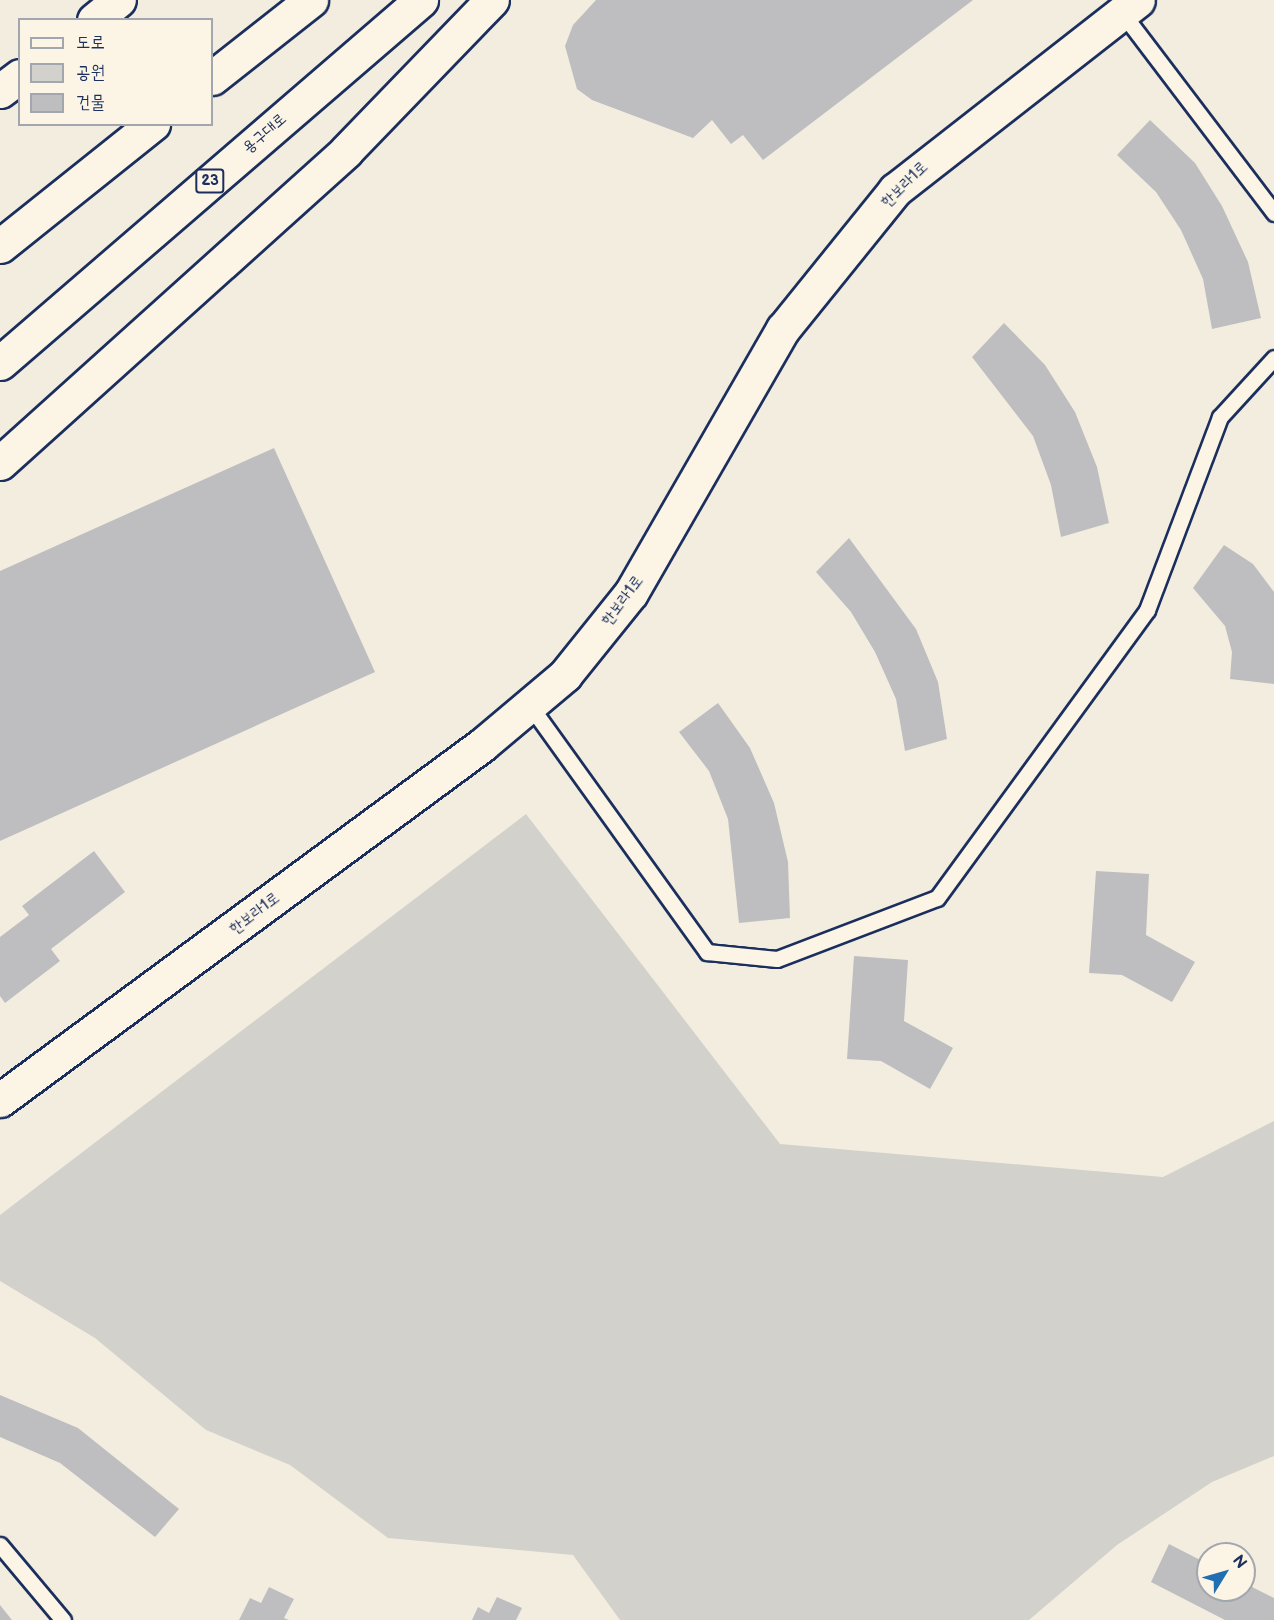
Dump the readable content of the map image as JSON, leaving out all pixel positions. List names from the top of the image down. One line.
{"streets":{"main road":["용구대로","23","한보라1로"]},"legend":["도로","공원","건물"],"north":"top right"}
